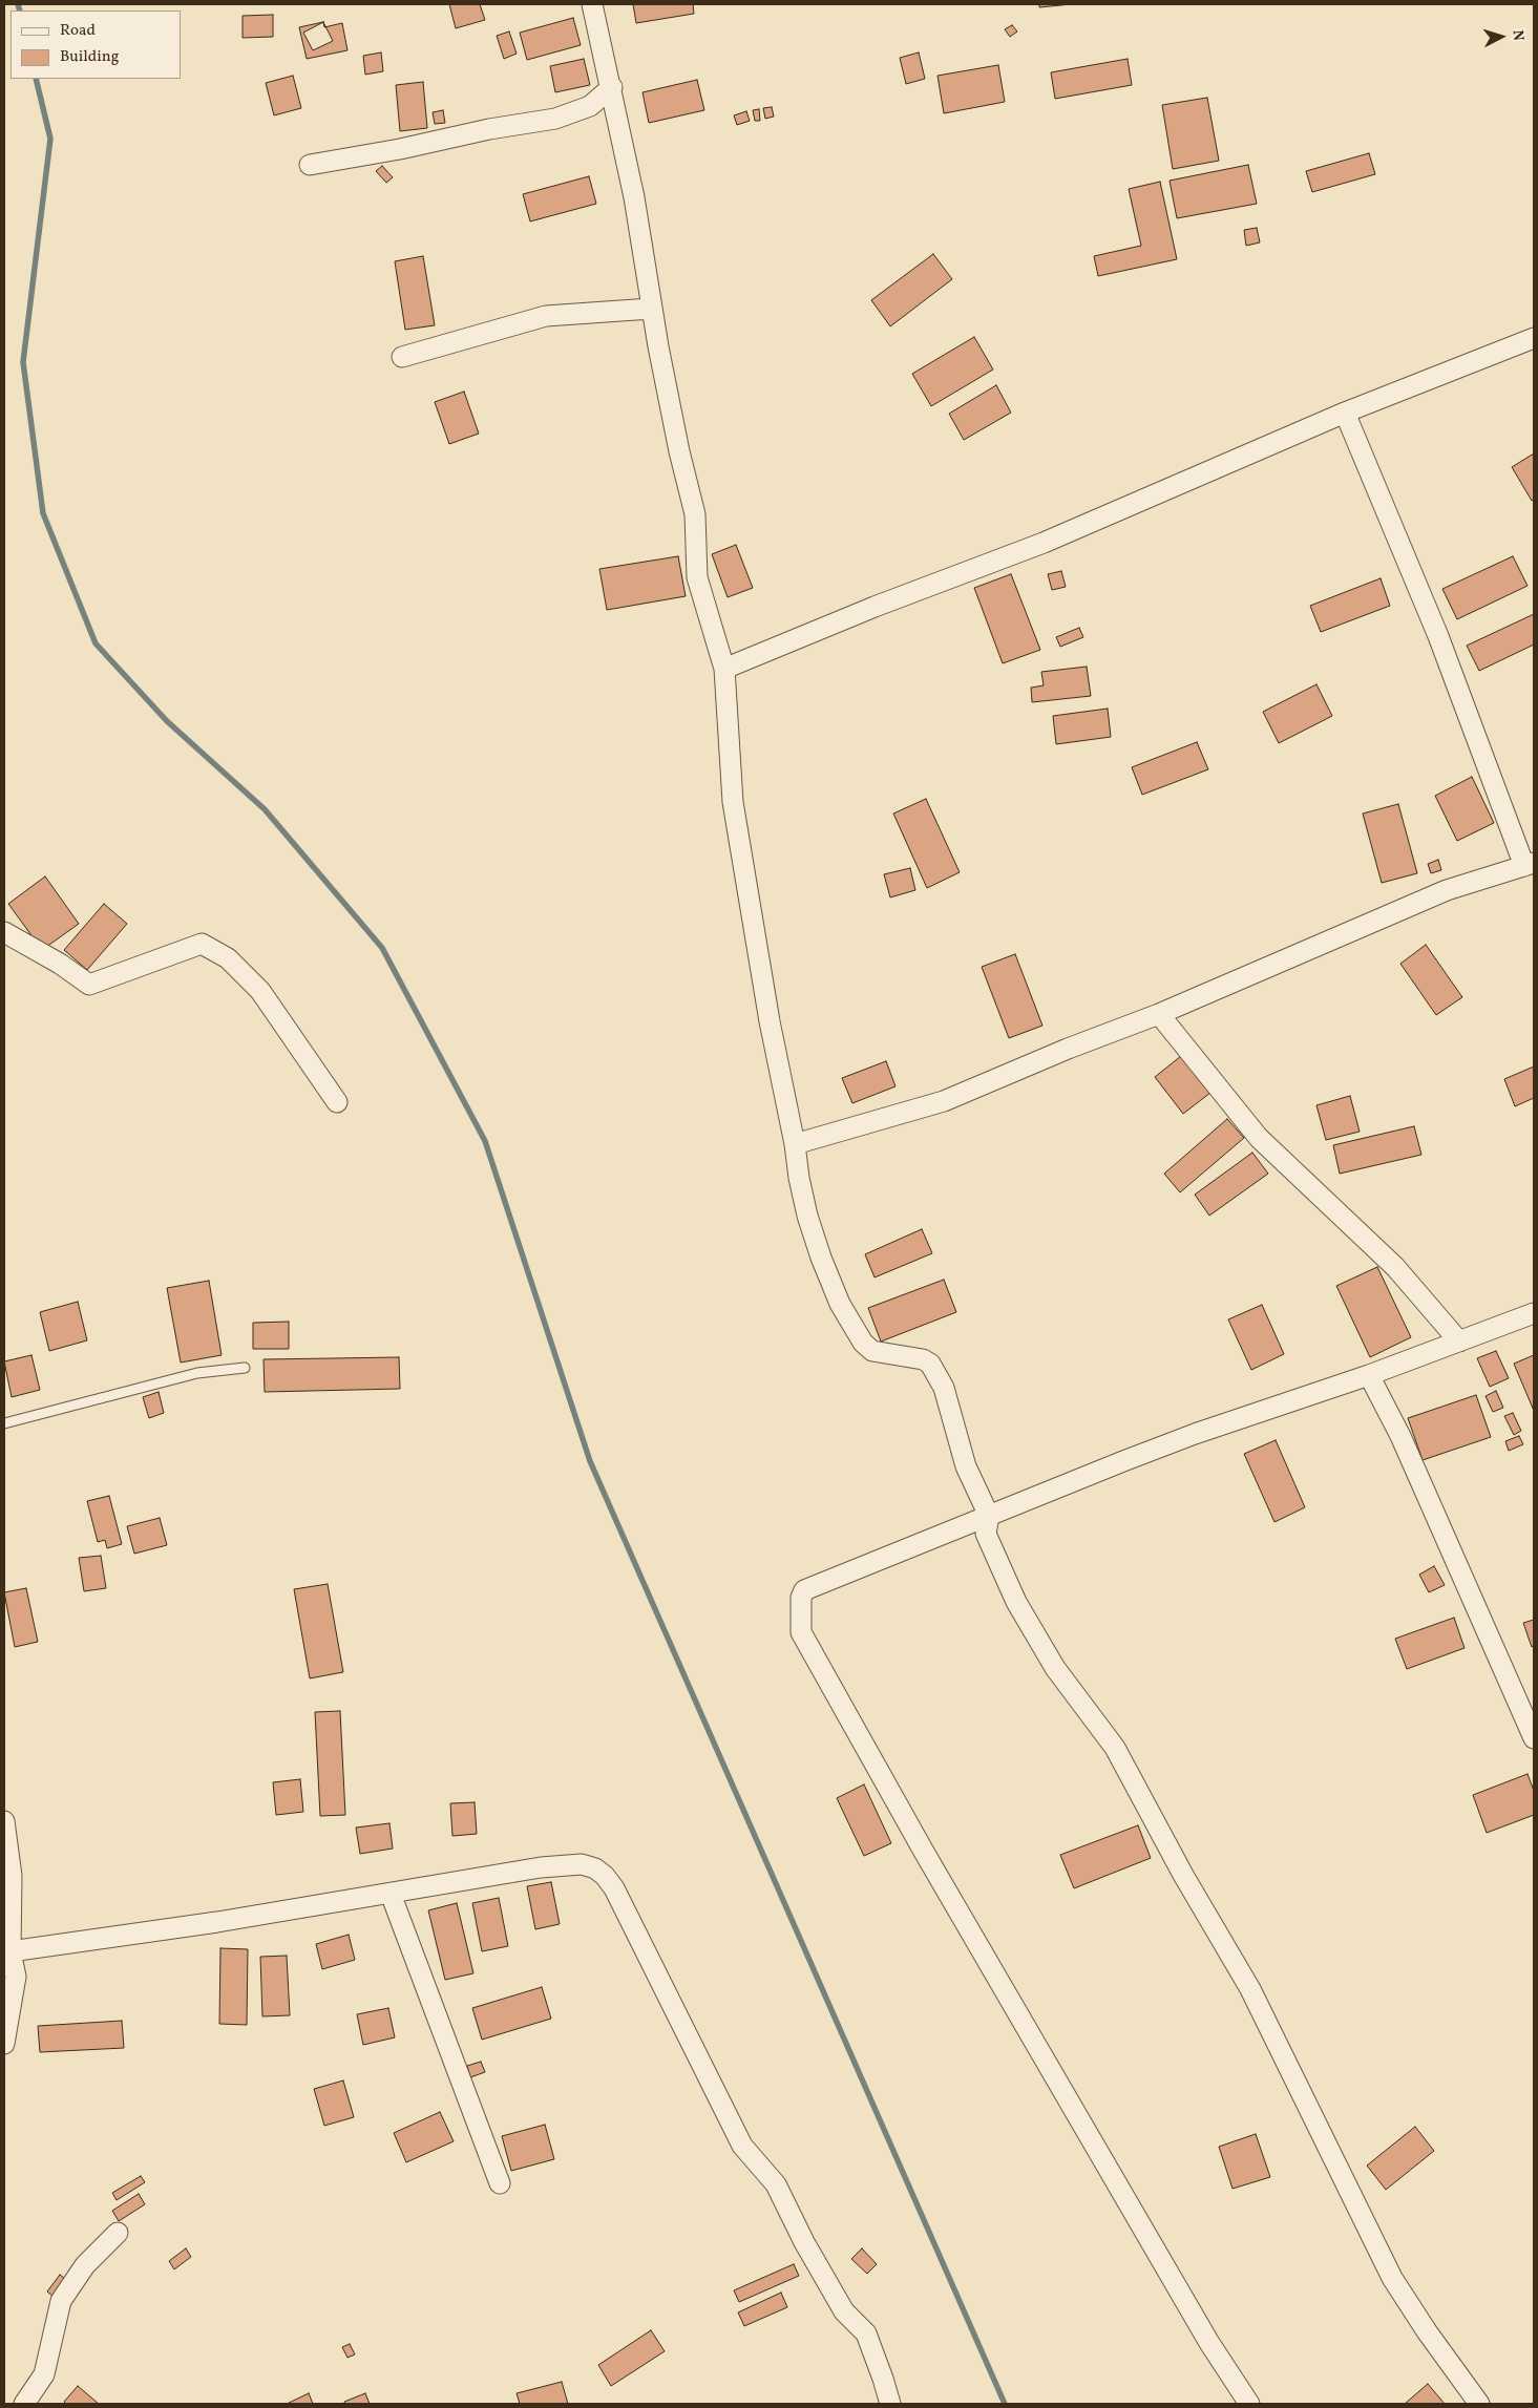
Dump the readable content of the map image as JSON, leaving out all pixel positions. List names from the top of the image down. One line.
{"legend":["Road","Building"],"north":"right"}
